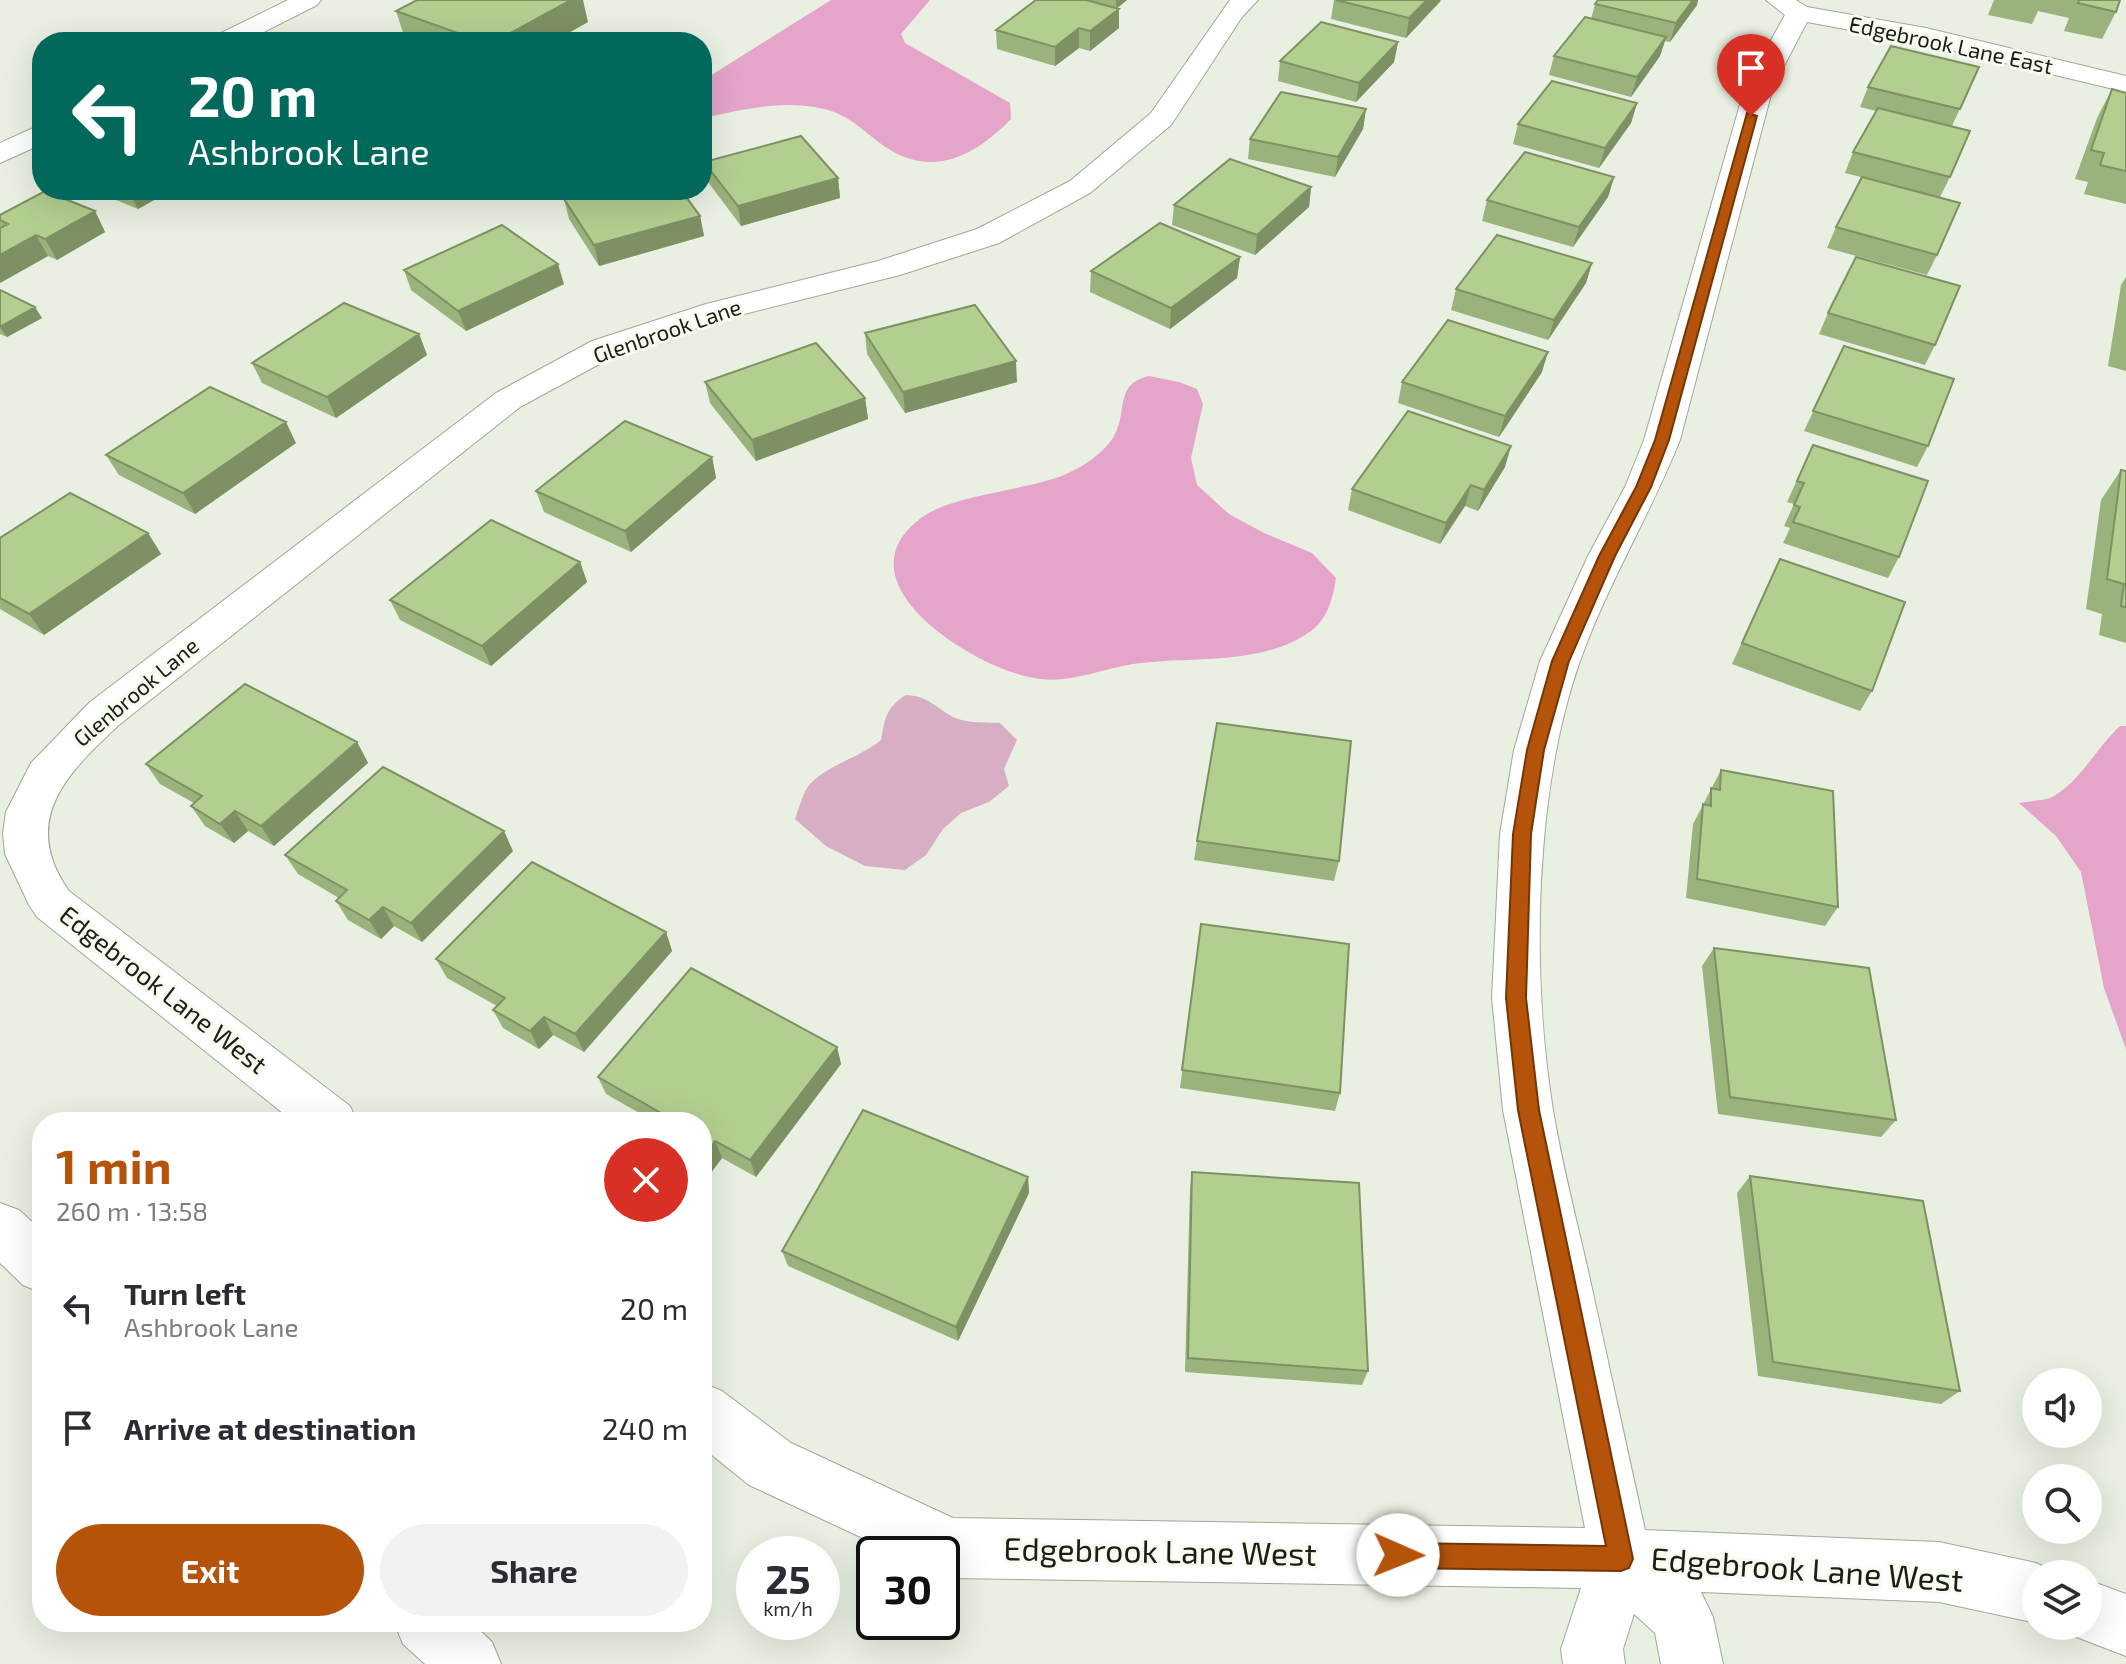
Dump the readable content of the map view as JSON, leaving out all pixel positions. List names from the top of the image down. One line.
{"streets":{"street":["Edgebrook Lane East","Glenbrook Lane","Edgebrook Lane West"]},"crossings":[["Glenbrook Lane","Edgebrook Lane West"]],"page":{"turn":["20 m","Ashbrook Lane"],"heading":["1 min","260 m · 13:58"],"list":[{"name":"Turn left","note":"Ashbrook Lane","value":"20 m"},{"name":"Arrive at destination","value":"240 m"}],"buttons":["Exit","Share"],"speed":"25 km/h","limit":"30"}}
